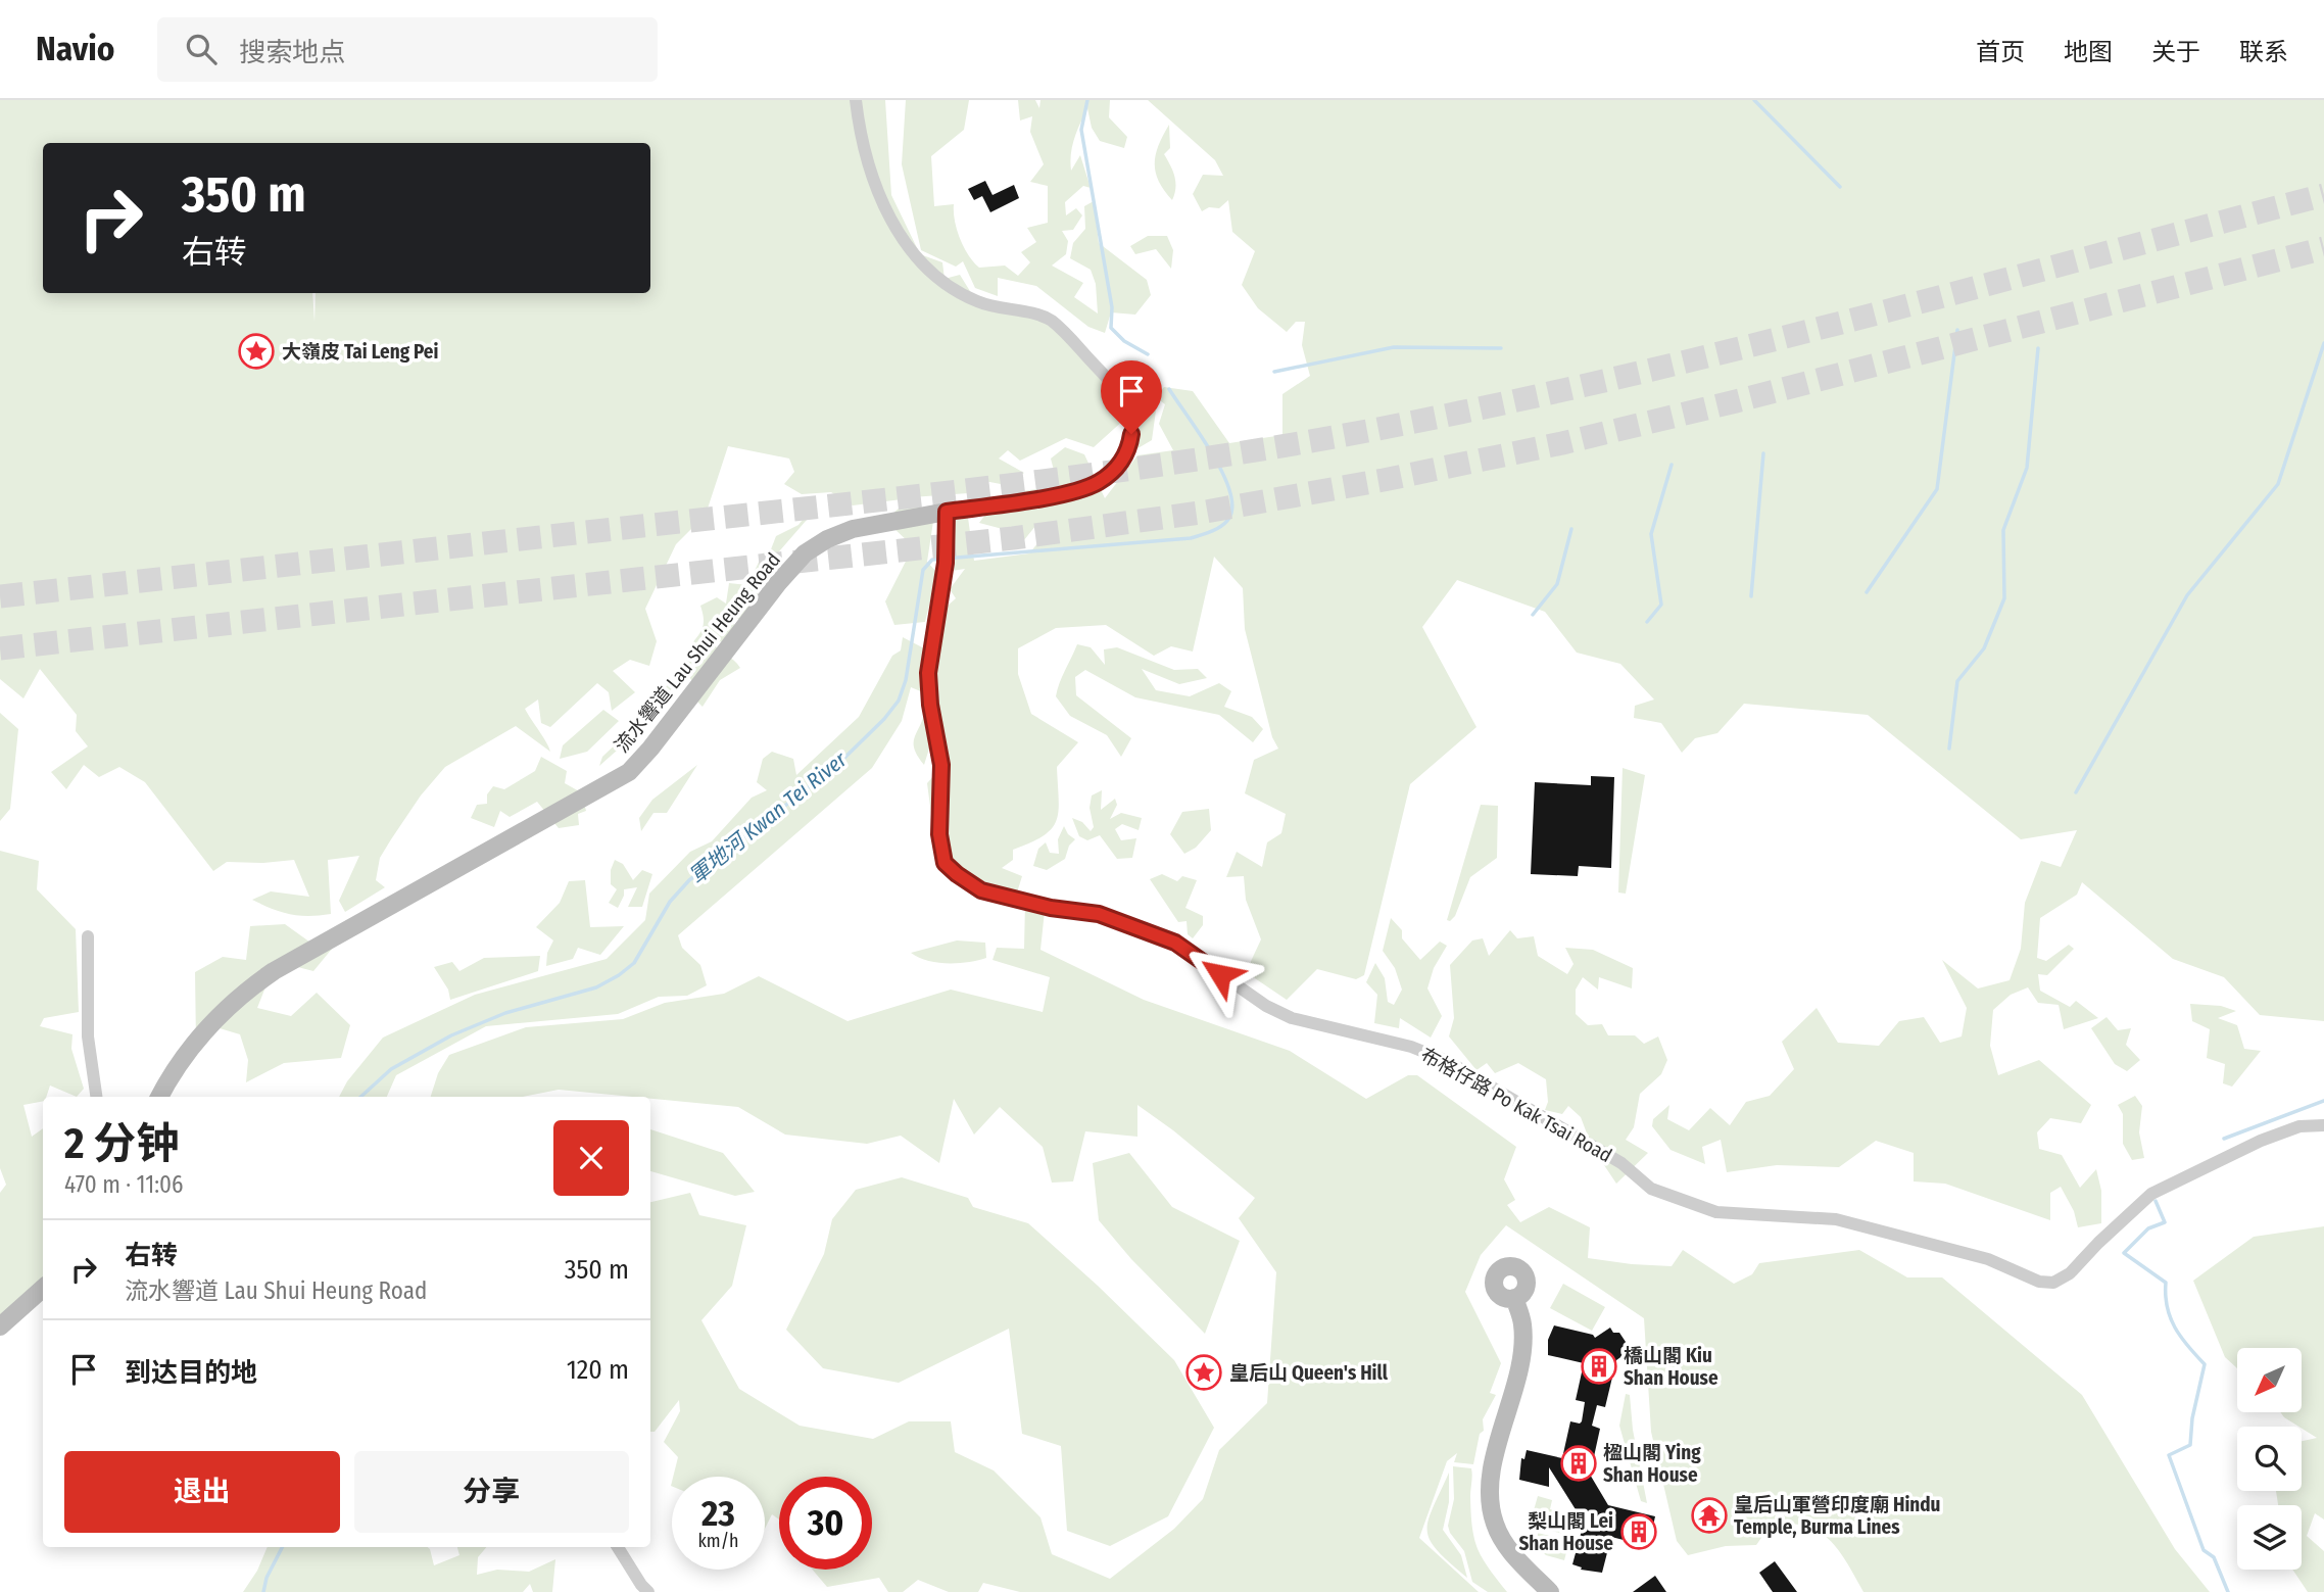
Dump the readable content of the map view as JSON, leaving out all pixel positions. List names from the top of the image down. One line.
{"streets":{"street":["流水響道 Lau Shui Heung Road","布格仔路 Po Kak Tsai Road"]},"crossings":[["流水響道 Lau Shui Heung Road","布格仔路 Po Kak Tsai Road"]],"water":["軍地河 Kwan Tei River"],"places":{"place":["大嶺皮 Tai Leng Pei","皇后山 Queen's Hill"],"building":["橋山閣 Kiu Shan House","楹山閣 Ying Shan House","梨山閣 Lei Shan House"],"temple":["皇后山軍營印度廟 Hindu Temple, Burma Lines"]},"north":"bottom left","page":{"header":"Navio","search":"搜索地点","nav":["首页","地图","关于","联系"],"turn":["350 m","右转"],"heading":["2 分钟","470 m · 11:06"],"list":[{"name":"右转","note":"流水響道 Lau Shui Heung Road","value":"350 m"},{"name":"到达目的地","value":"120 m"}],"buttons":["退出","分享"],"speed":"23 km/h","limit":"30"}}
